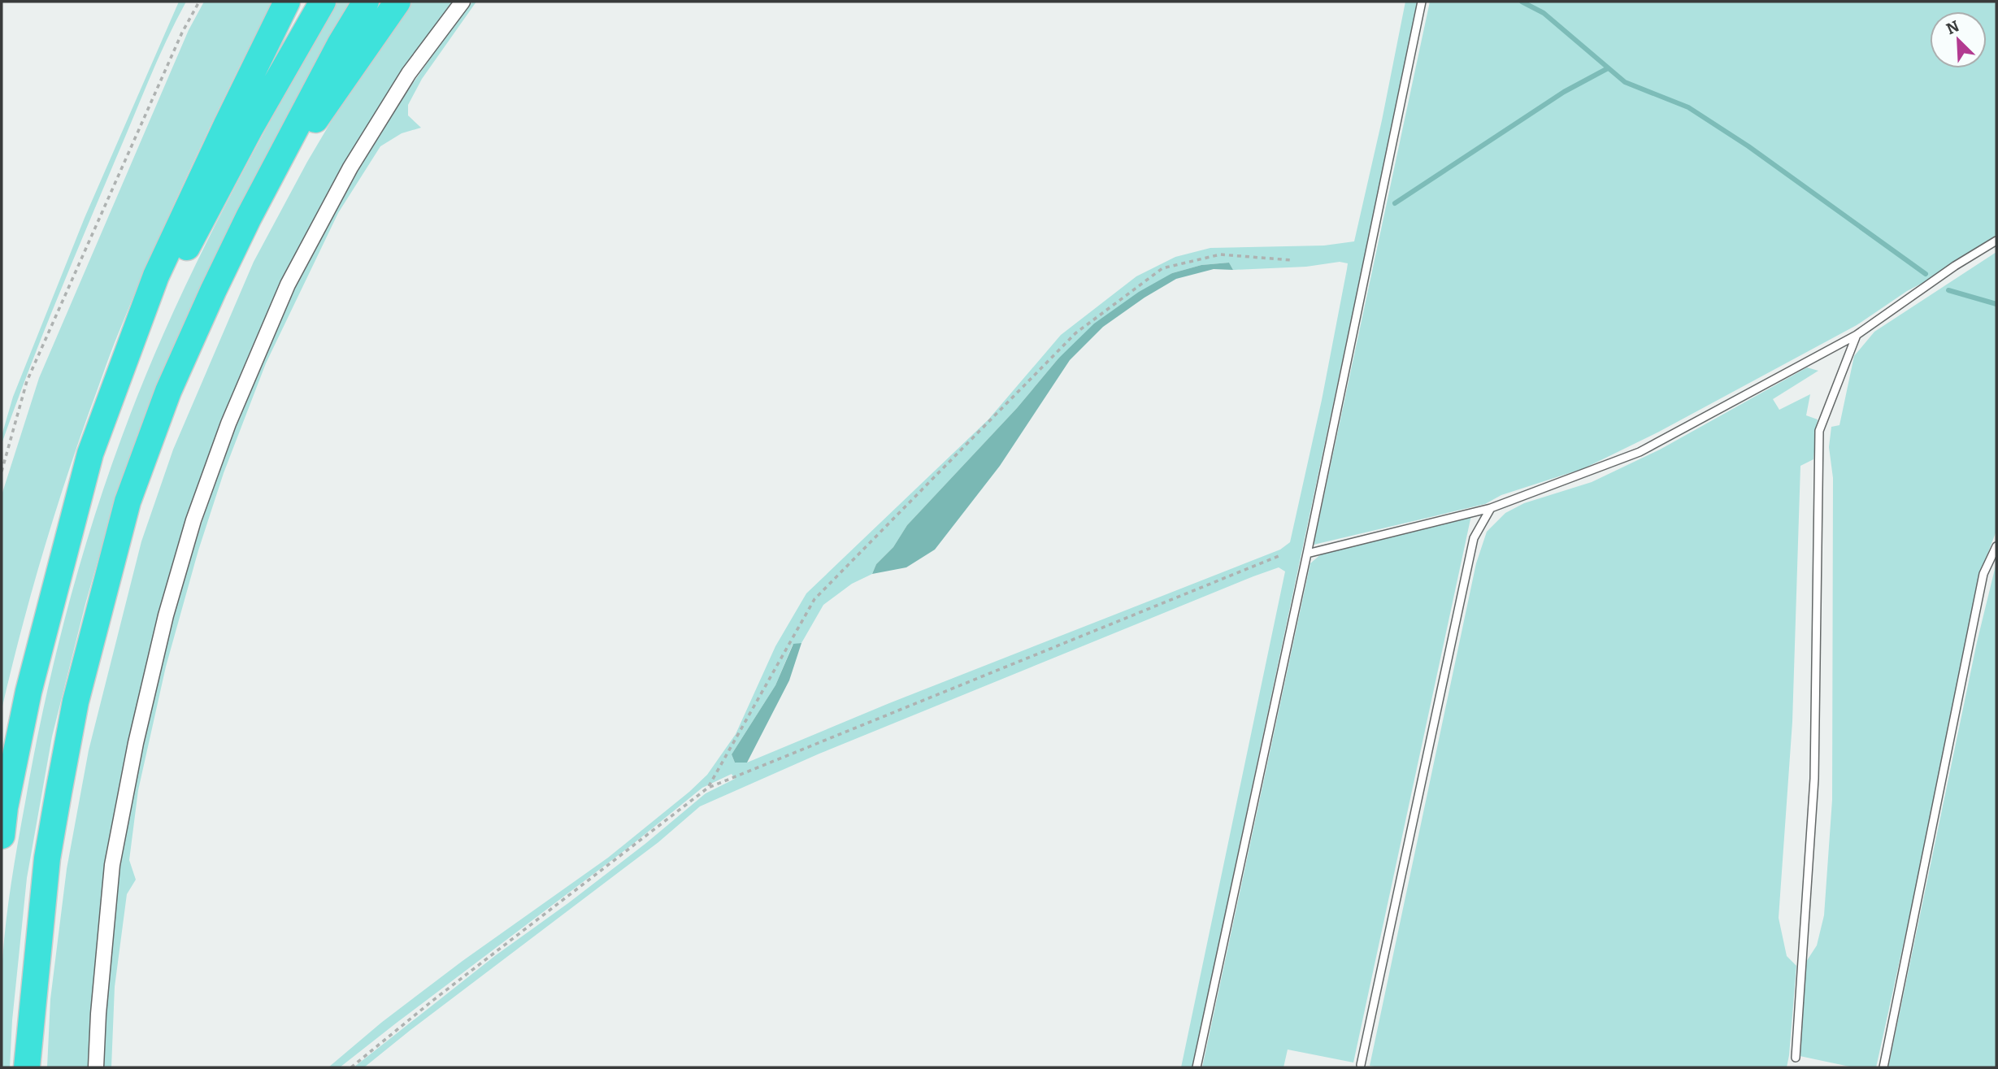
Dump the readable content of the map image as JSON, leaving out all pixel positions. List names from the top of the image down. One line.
{"north":"top left"}
